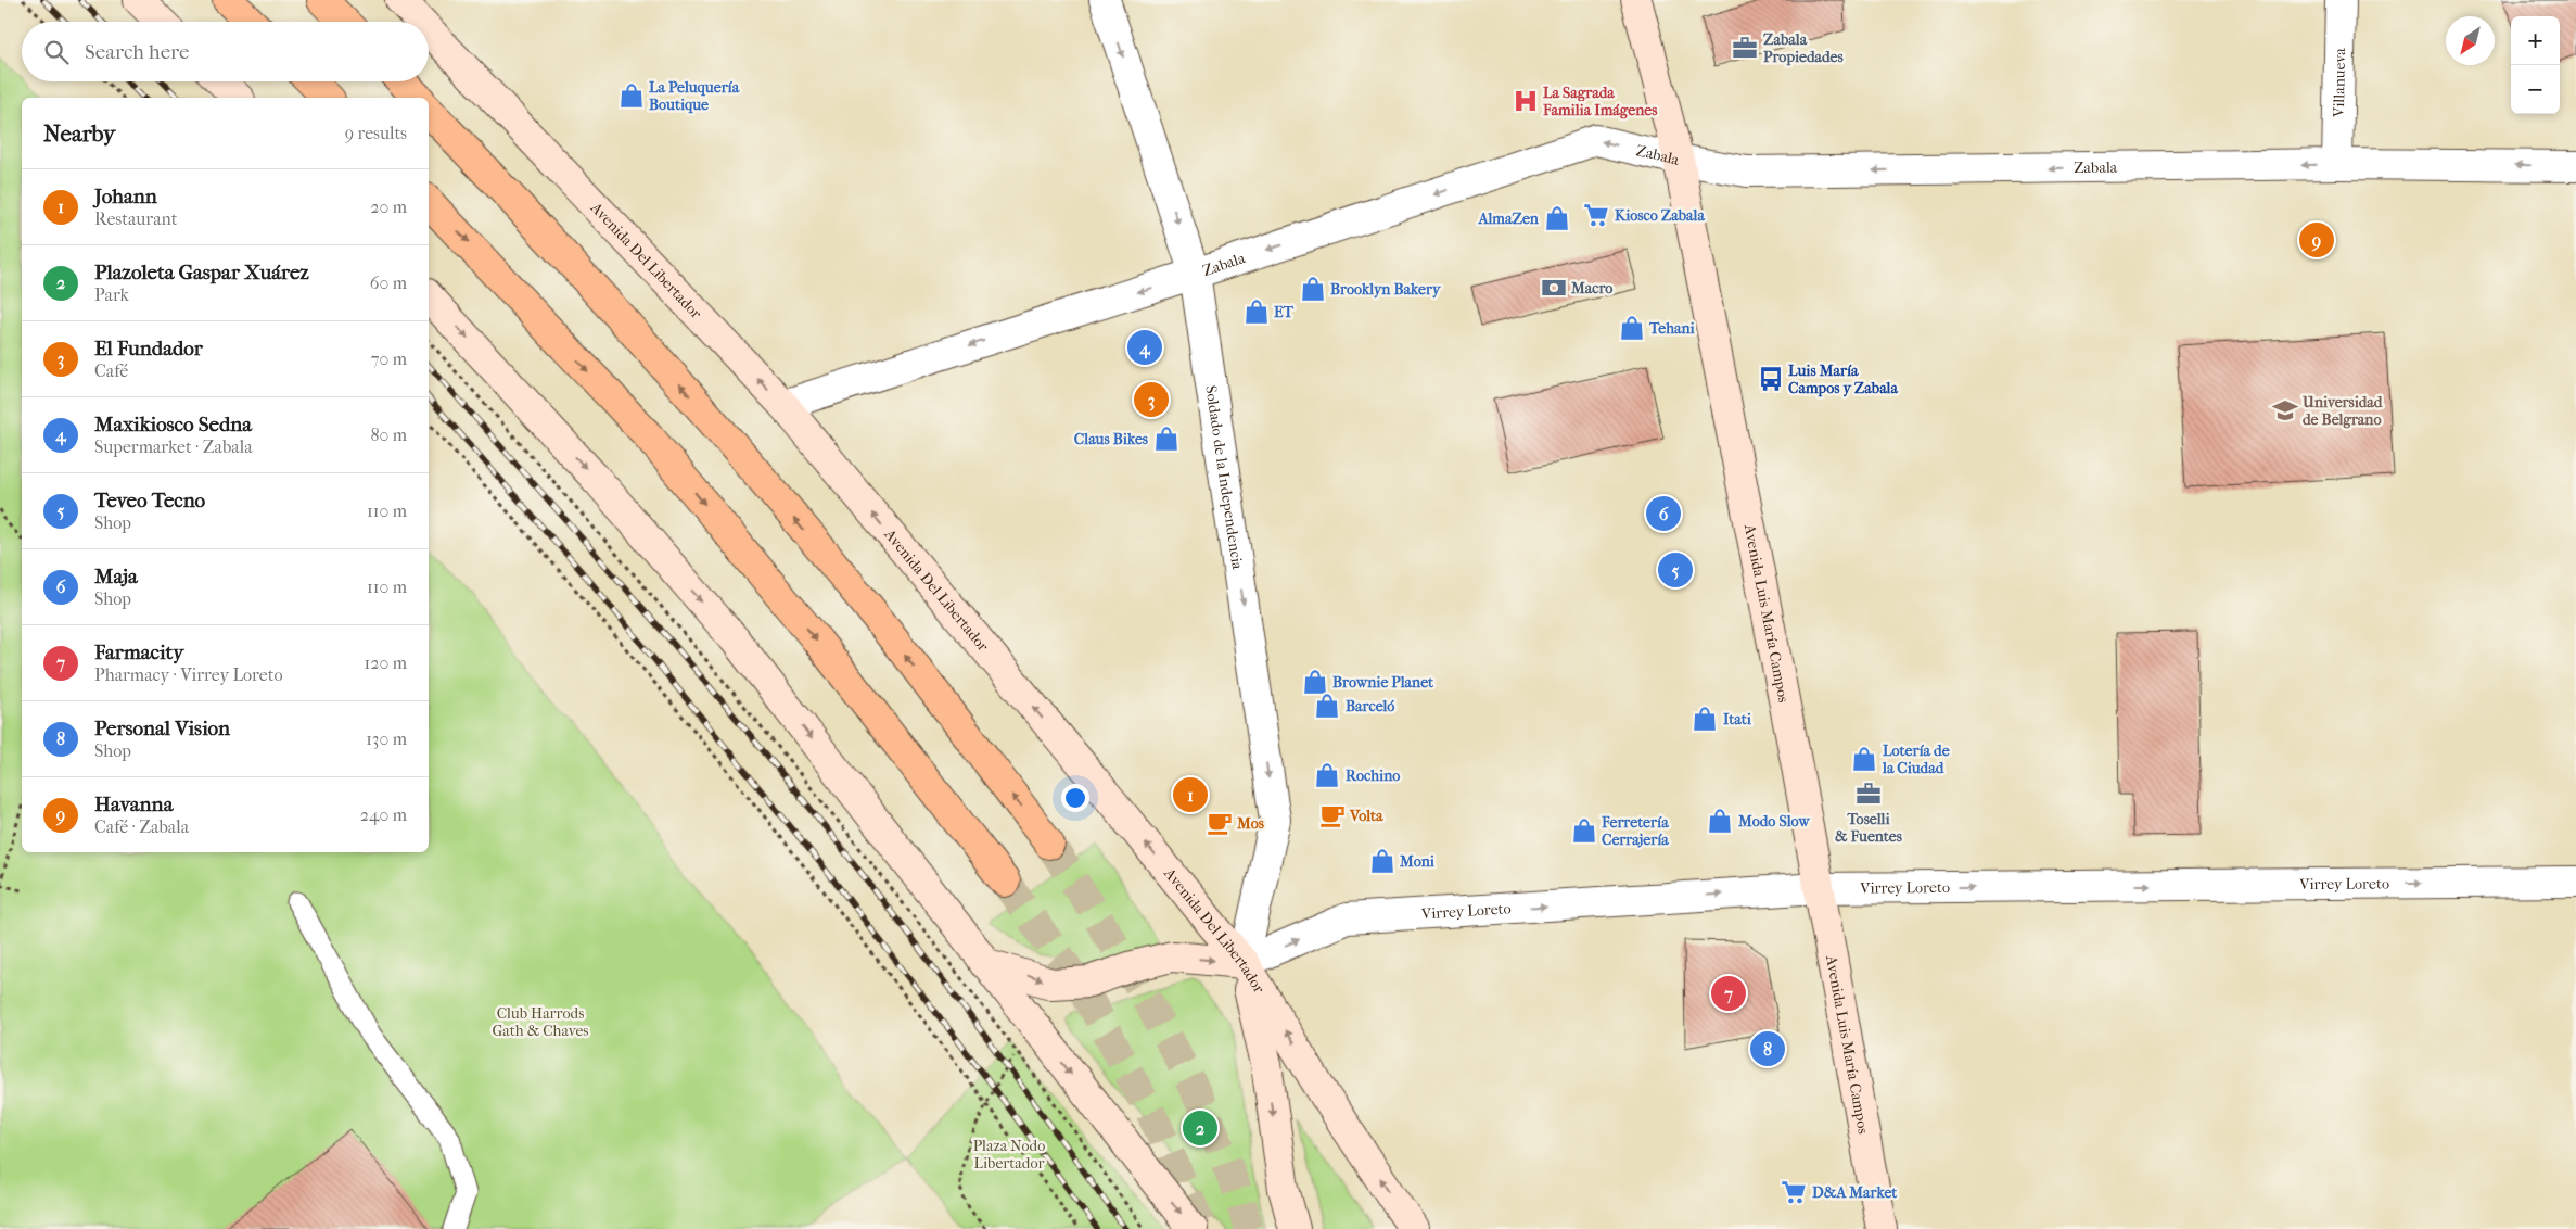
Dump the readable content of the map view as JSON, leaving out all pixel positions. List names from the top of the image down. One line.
{"streets":{"main road":["Avenida Del Libertador","Avenida Luis María Campos"],"street":["Villanueva","Zabala","Soldado de la Independencia","Virrey Loreto"]},"crossings":[["Villanueva","Zabala"],["Zabala","Avenida Del Libertador"],["Zabala","Soldado de la Independencia"],["Zabala","Avenida Luis María Campos"],["Avenida Del Libertador","Soldado de la Independencia"],["Avenida Del Libertador","Virrey Loreto"],["Soldado de la Independencia","Virrey Loreto"],["Avenida Luis María Campos","Virrey Loreto"]],"one_way":["Zabala","Soldado de la Independencia","Virrey Loreto"],"parks":["Club Harrods Gath & Chaves","Plaza Nodo Libertador"],"places":{"office":["Zabala Propiedades","Toselli & Fuentes"],"shop":["La Peluquería Boutique","AlmaZen","Brooklyn Bakery","ET","Tehani","Claus Bikes","Brownie Planet","Barceló","Itati","Lotería de la Ciudad","Rochino","Modo Slow","Ferretería Cerrajería","Moni"],"hospital":["La Sagrada Familia Imágenes"],"supermarket":["Kiosco Zabala","D&A Market"],"bank":["Macro"],"bus stop":["Luis María Campos y Zabala"],"school or university":["Universidad de Belgrano"],"cafe":["Volta","Mos"]},"north":"bottom left","page":{"map_buttons":["+","−"],"search":"Search here","heading":["Nearby","9 results"],"list":[{"mark":"1","name":"Johann","note":"Restaurant","value":"20 m"},{"mark":"2","name":"Plazoleta Gaspar Xuárez","note":"Park","value":"60 m"},{"mark":"3","name":"El Fundador","note":"Café","value":"70 m"},{"mark":"4","name":"Maxikiosco Sedna","note":"Supermarket · Zabala","value":"80 m"},{"mark":"5","name":"Teveo Tecno","note":"Shop","value":"110 m"},{"mark":"6","name":"Maja","note":"Shop","value":"110 m"},{"mark":"7","name":"Farmacity","note":"Pharmacy · Virrey Loreto","value":"120 m"},{"mark":"8","name":"Personal Vision","note":"Shop","value":"130 m"},{"mark":"9","name":"Havanna","note":"Café · Zabala","value":"240 m"}],"pins":["9","4","3","6","5","1","7","8","2"]}}
